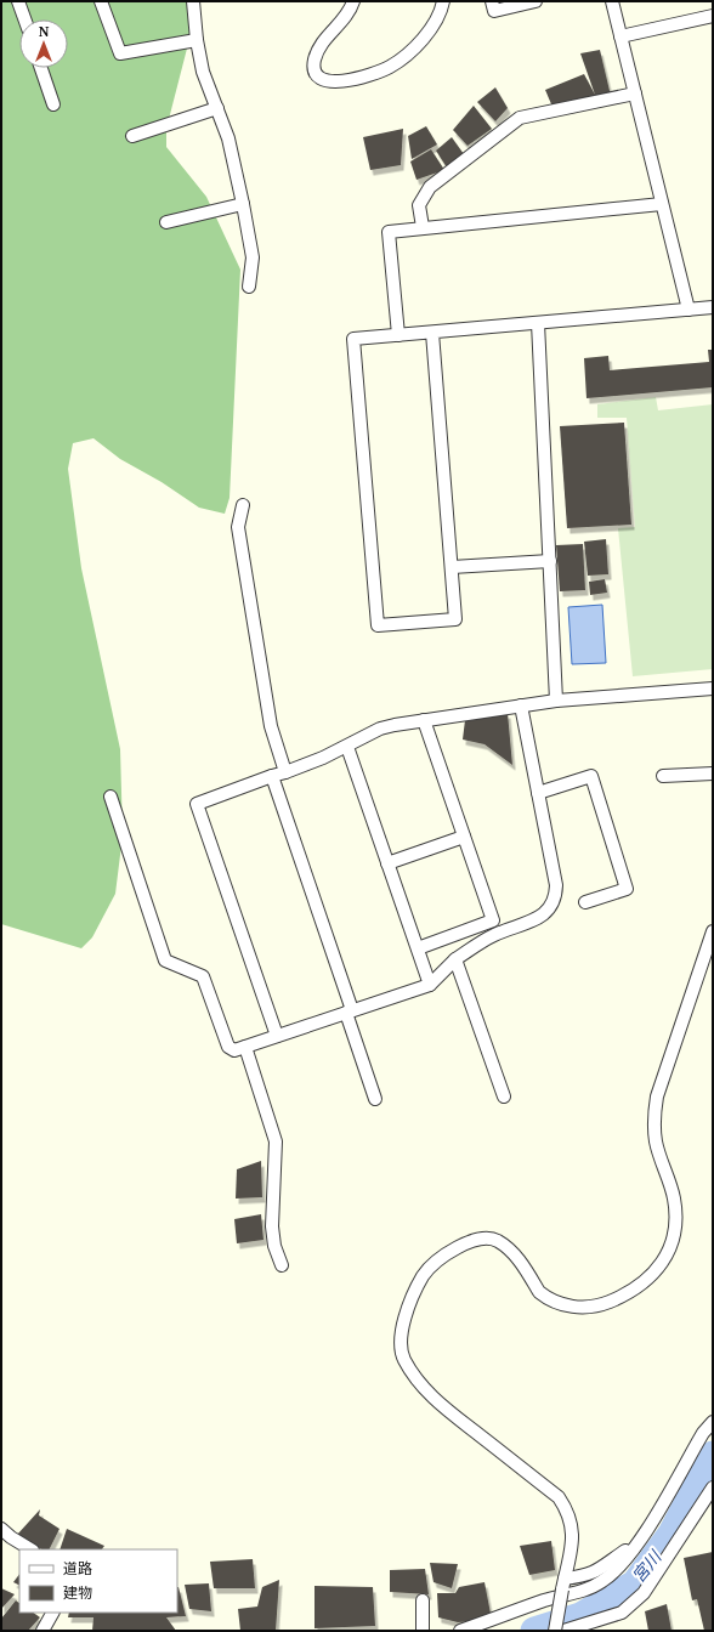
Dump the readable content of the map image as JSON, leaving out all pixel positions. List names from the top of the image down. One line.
{"water":["宮川"],"legend":["道路","建物"],"north":"top"}
